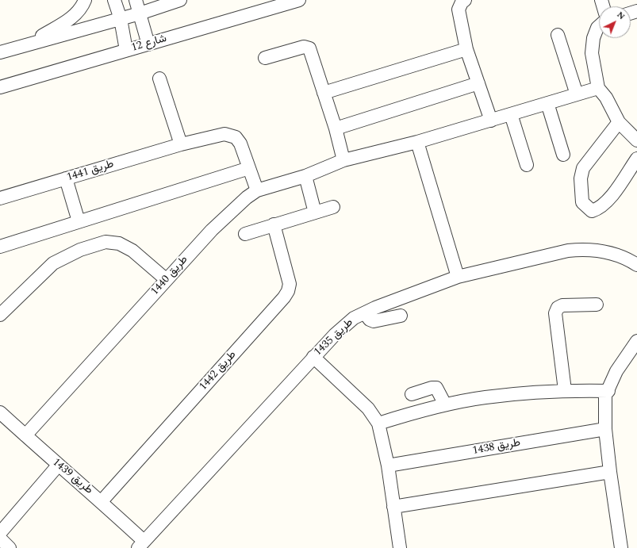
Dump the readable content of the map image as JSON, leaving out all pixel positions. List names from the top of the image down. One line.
{"streets":{"street":["شارع 12","طريق 1441","طريق 1440","طريق 1435","طريق 1442","طريق 1438","طريق 1439"]},"crossings":[["طريق 1440","طريق 1439"],["طريق 1435","طريق 1439"],["طريق 1442","طريق 1439"]],"north":"top right"}
